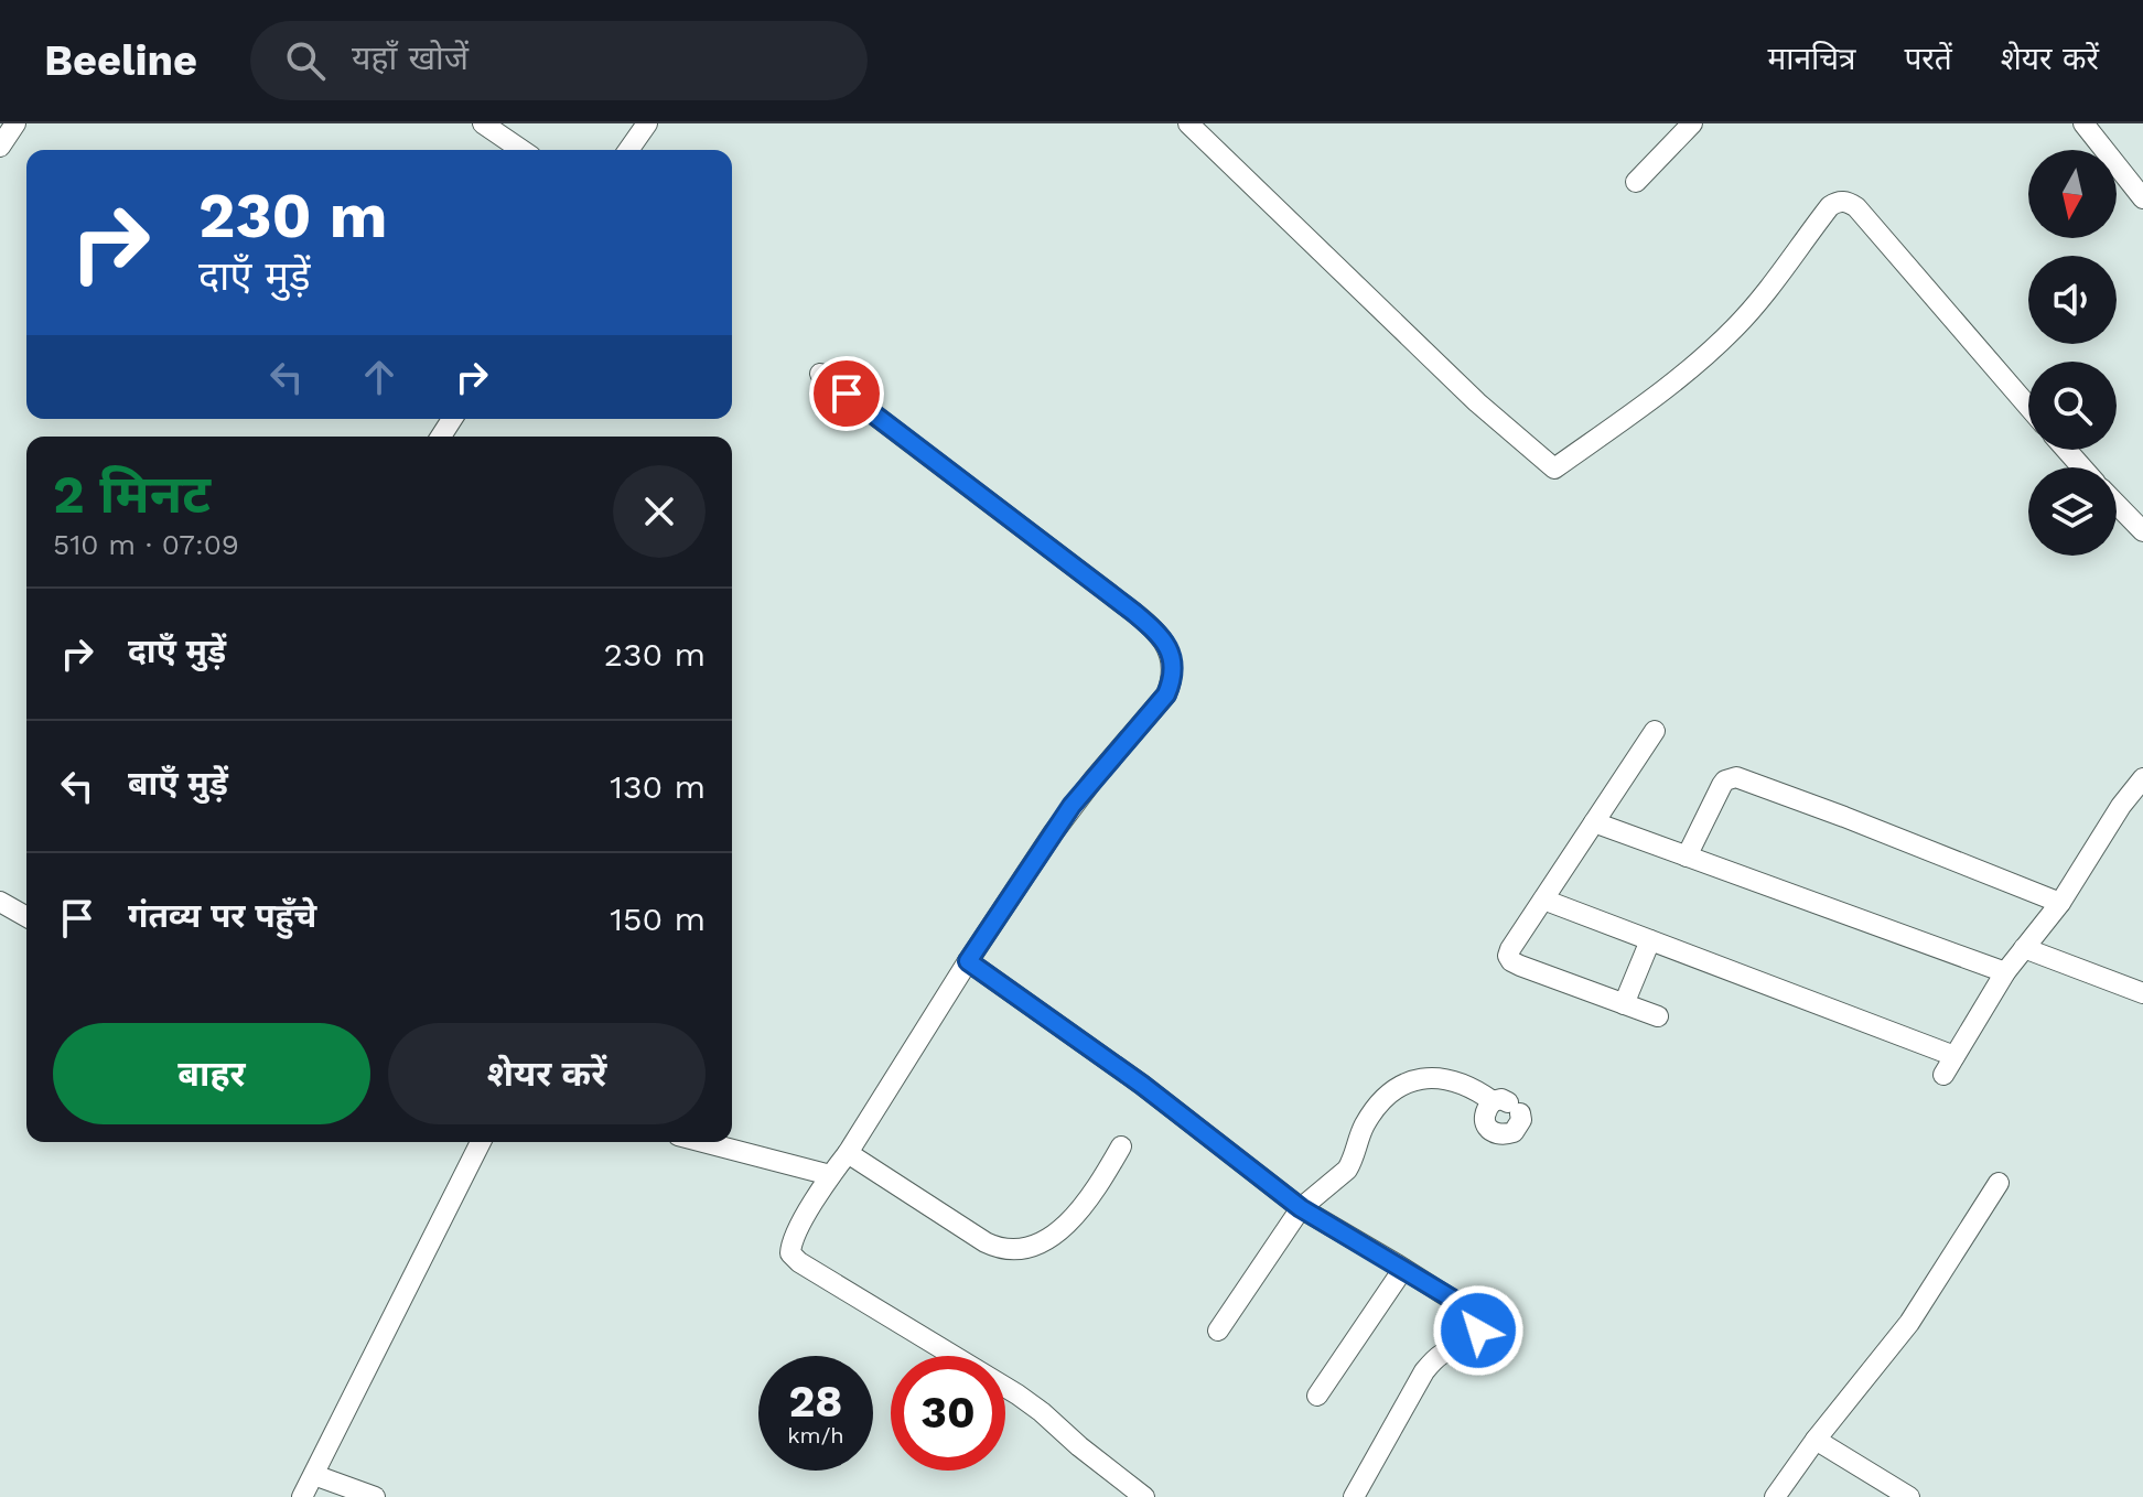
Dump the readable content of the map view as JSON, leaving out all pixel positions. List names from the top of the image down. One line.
{"north":"bottom","page":{"header":"Beeline","search":"यहाँ खोजें","nav":["मानचित्र","परतें","शेयर करें"],"turn":["230 m","दाएँ मुड़ें"],"heading":["2 मिनट","510 m · 07:09"],"list":[{"name":"दाएँ मुड़ें","value":"230 m"},{"name":"बाएँ मुड़ें","value":"130 m"},{"name":"गंतव्य पर पहुँचे","value":"150 m"}],"buttons":["बाहर","शेयर करें"],"speed":"28 km/h","limit":"30"}}
